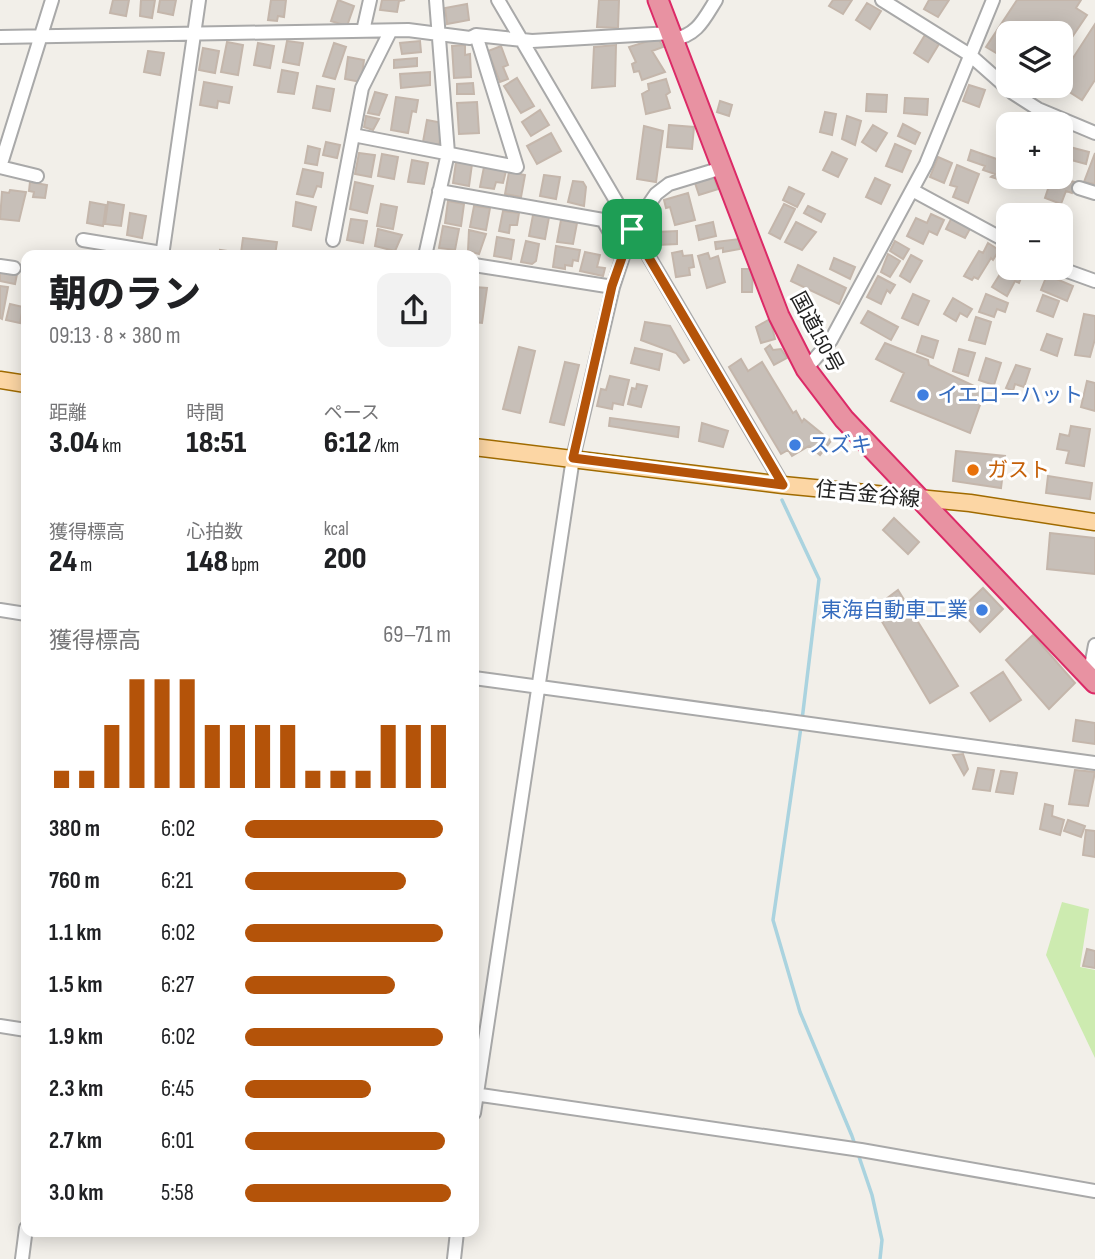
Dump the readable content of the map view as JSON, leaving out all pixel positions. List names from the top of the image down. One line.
{"streets":{"highway":["国道150号"],"main road":["住吉金谷線"]},"crossings":[["国道150号","住吉金谷線"]],"places":["イエローハット","スズキ","ガスト","東海自動車工業"],"page":{"map_buttons":["+","−"],"heading":["朝のラン","09:13 · 8 × 380 m"],"stats":[["距離","3.04 km"],["時間","18:51"],["ペース","6:12 /km"],["獲得標高","24 m"],["心拍数","148 bpm"],["kcal","200"]],"chart":["獲得標高","69–71 m"],"list":[{"name":"380 m","note":"6:02"},{"name":"760 m","note":"6:21"},{"name":"1.1 km","note":"6:02"},{"name":"1.5 km","note":"6:27"},{"name":"1.9 km","note":"6:02"},{"name":"2.3 km","note":"6:45"},{"name":"2.7 km","note":"6:01"},{"name":"3.0 km","note":"5:58"}]}}
